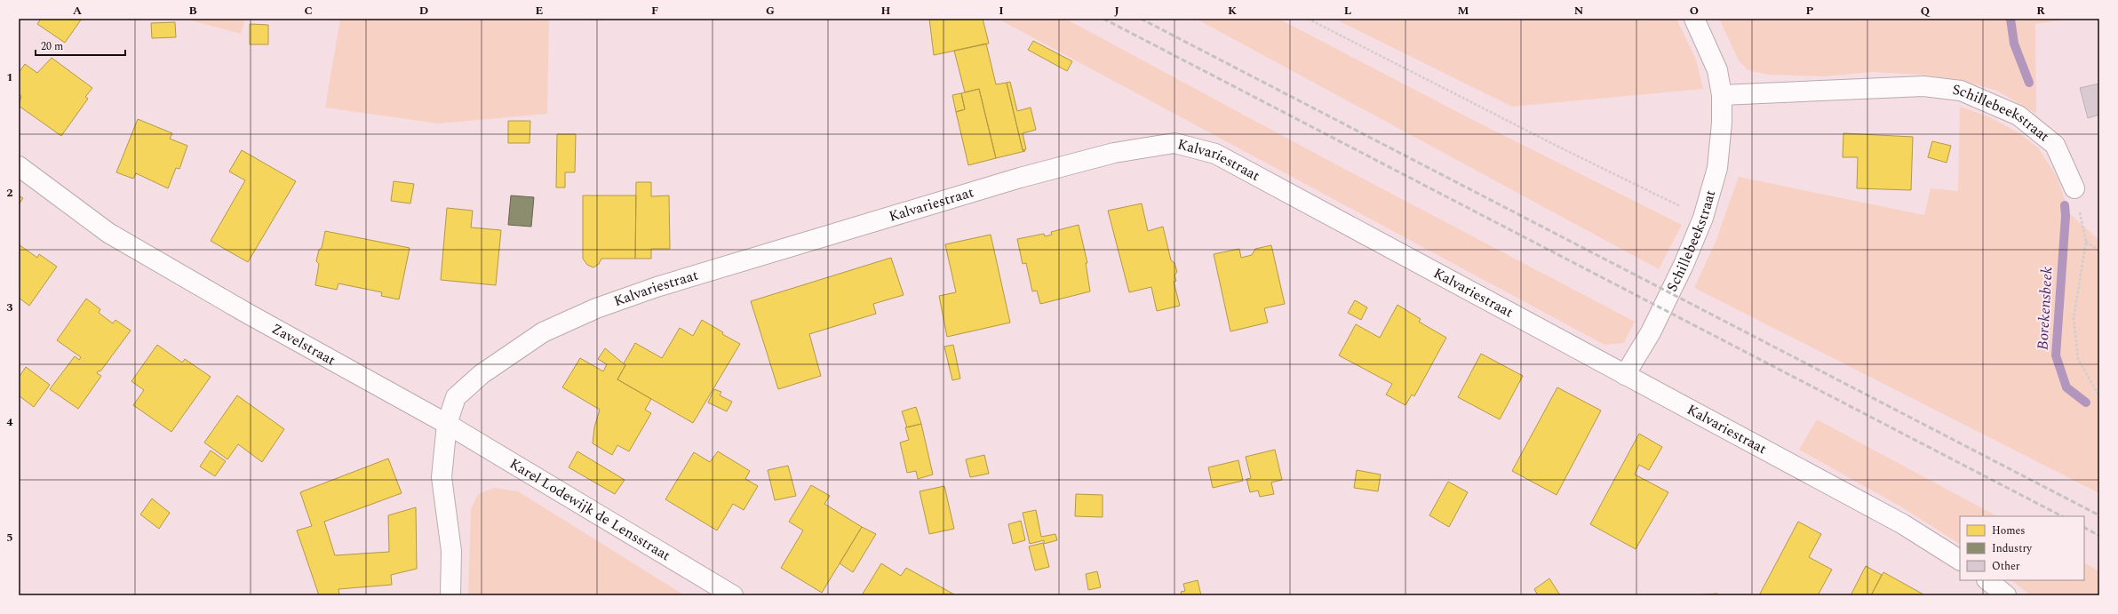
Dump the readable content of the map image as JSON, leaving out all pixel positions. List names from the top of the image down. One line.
{"streets":{"street":["Schillebeekstraat","Kalvariestraat","Zavelstraat","Karel Lodewijk de Lensstraat"]},"crossings":[["Schillebeekstraat","Kalvariestraat"],["Kalvariestraat","Zavelstraat"],["Kalvariestraat","Karel Lodewijk de Lensstraat"],["Zavelstraat","Karel Lodewijk de Lensstraat"]],"water":["Borekensbeek"],"legend":["Homes","Industry","Other"],"scale_bar":"20 m","grid":{"columns":["A","B","C","D","E","F","G","H","I","J","K","L","M","N","O","P","Q","R"],"rows":["1","2","3","4","5"]}}
